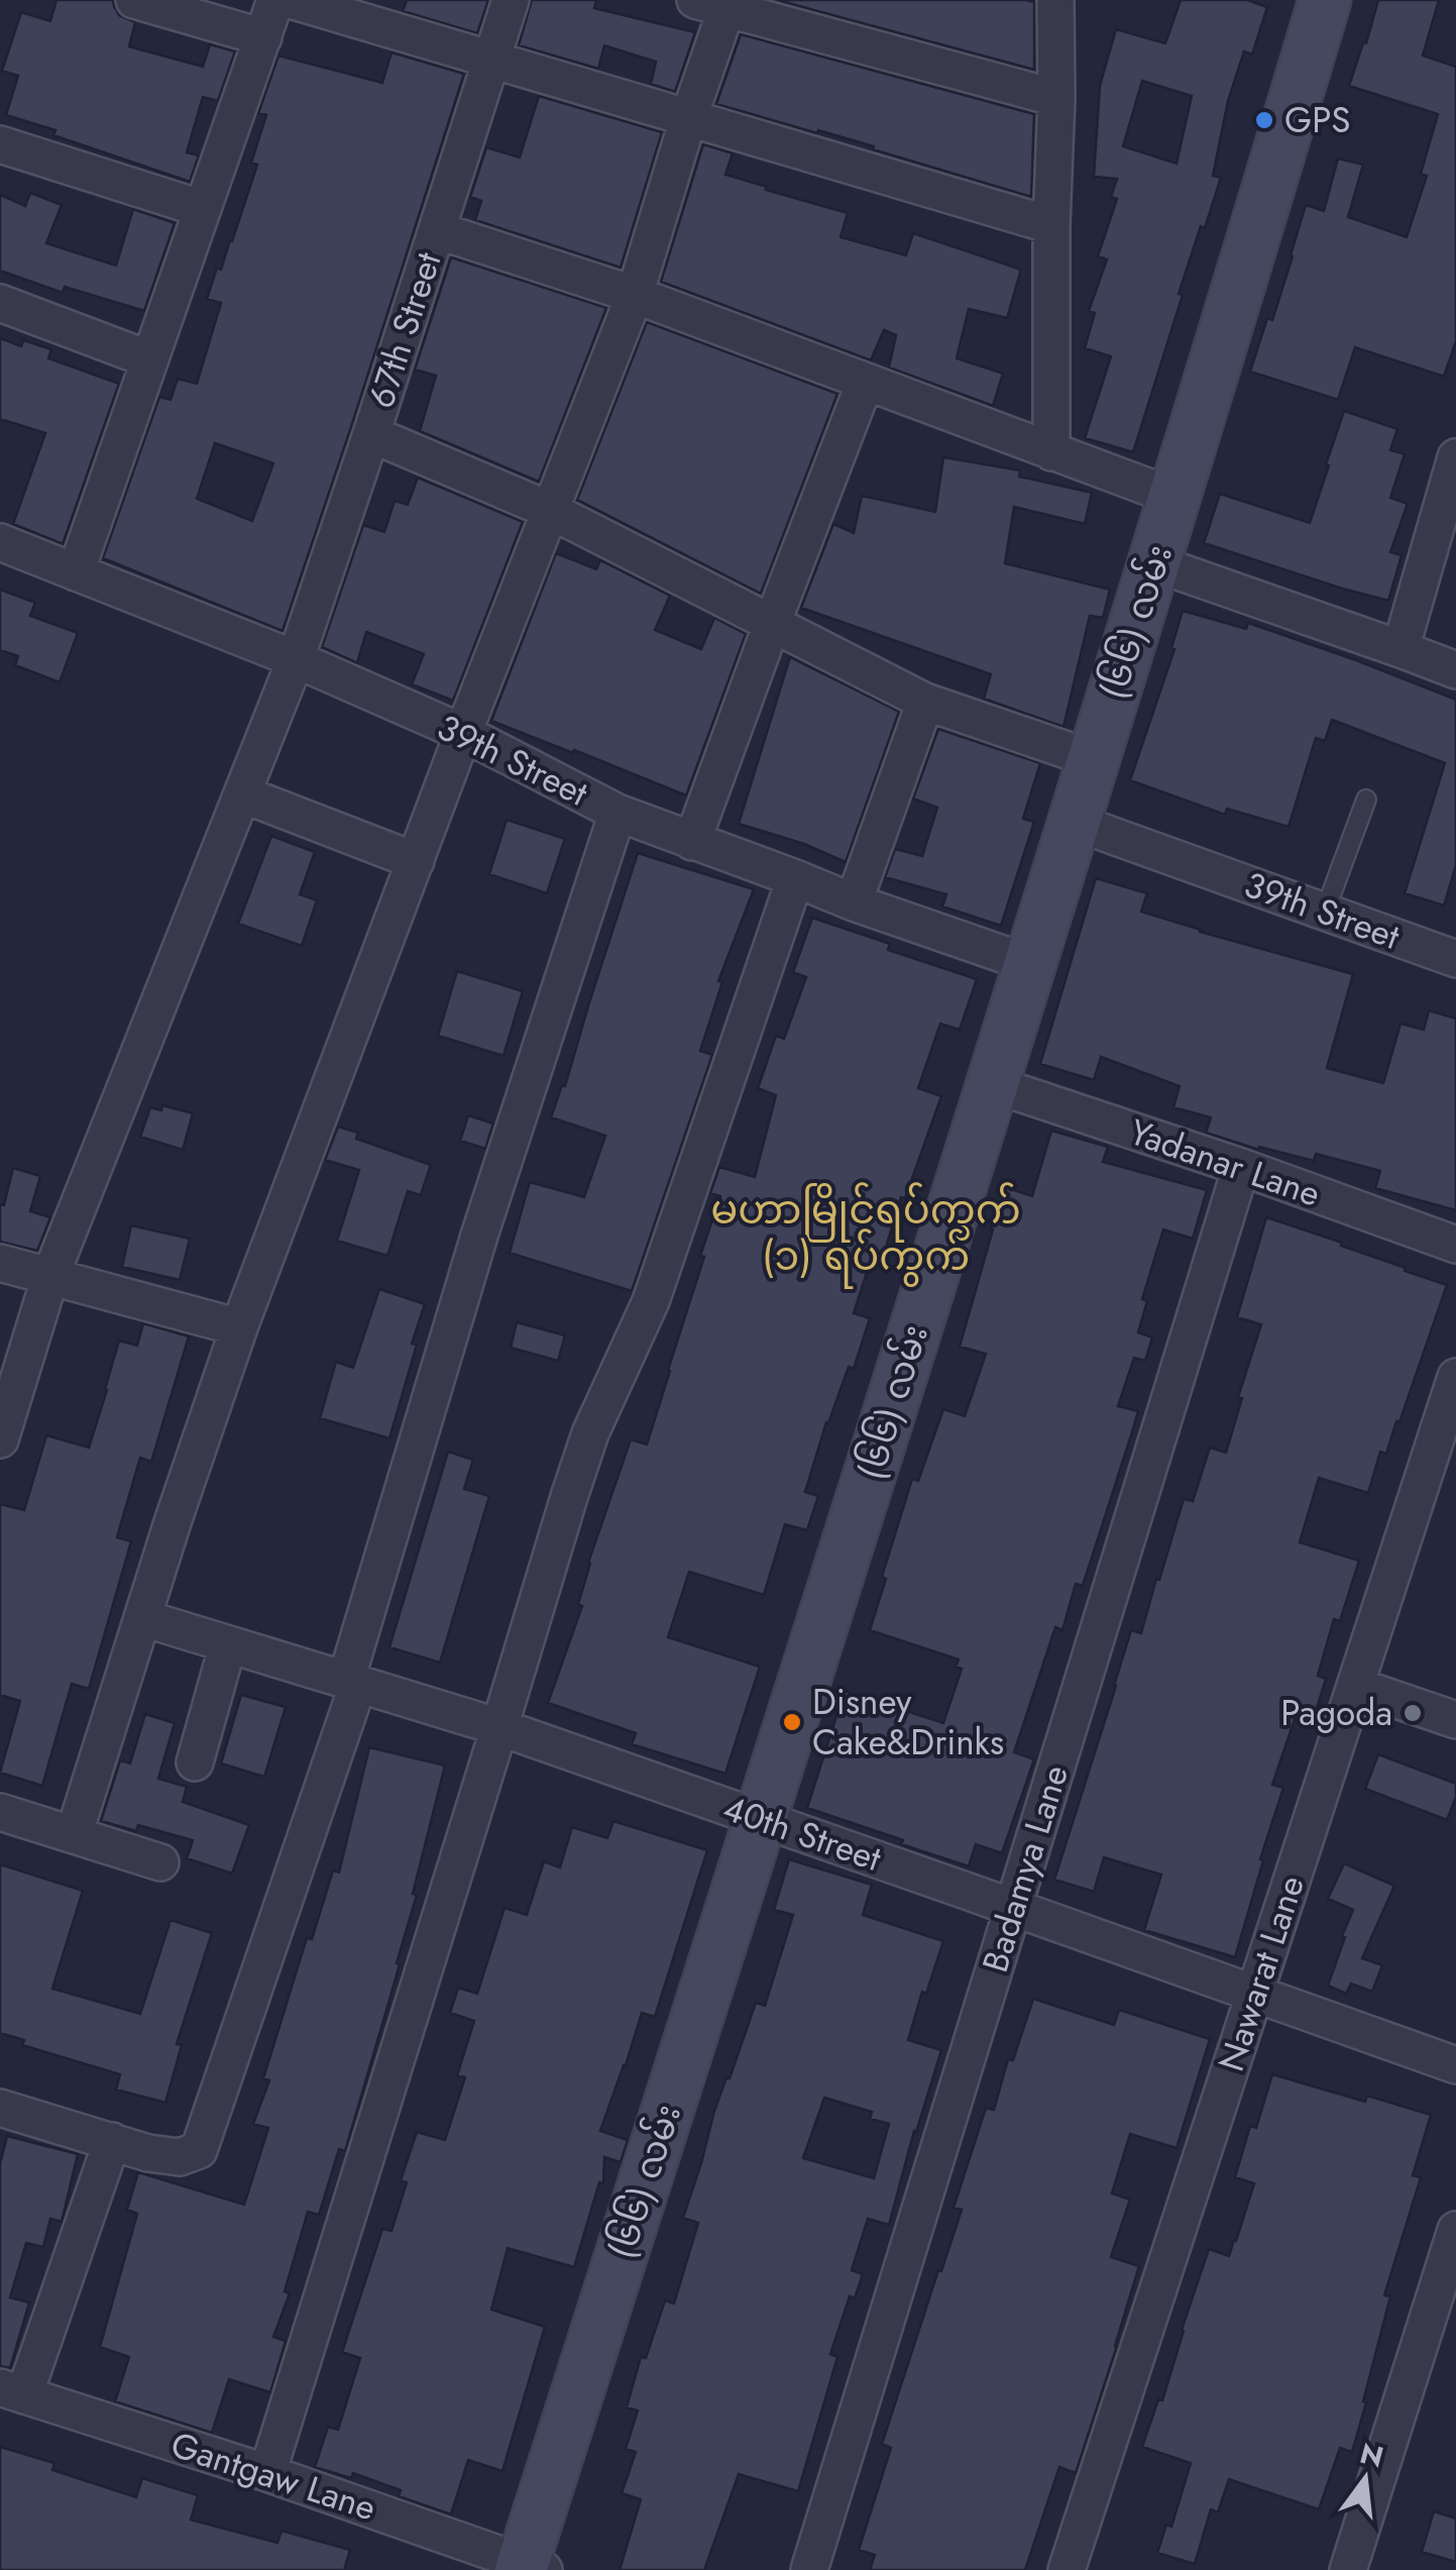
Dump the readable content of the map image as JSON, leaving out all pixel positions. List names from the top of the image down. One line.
{"streets":{"street":["67th Street","(၆၆) လမ်း","39th Street","Yadanar Lane","40th Street","Badamya Lane","Nawarat Lane","Gantgaw Lane"]},"crossings":[["67th Street","39th Street"],["(၆၆) လမ်း","39th Street"],["(၆၆) လမ်း","Yadanar Lane"],["(၆၆) လမ်း","40th Street"],["(၆၆) လမ်း","Gantgaw Lane"],["Yadanar Lane","Badamya Lane"],["40th Street","Badamya Lane"],["40th Street","Nawarat Lane"]],"districts":["မဟာမြိုင်ရပ်ကွက် (၁) ရပ်ကွက်"],"places":["GPS","Pagoda","Disney Cake&Drinks"],"north":"top"}
